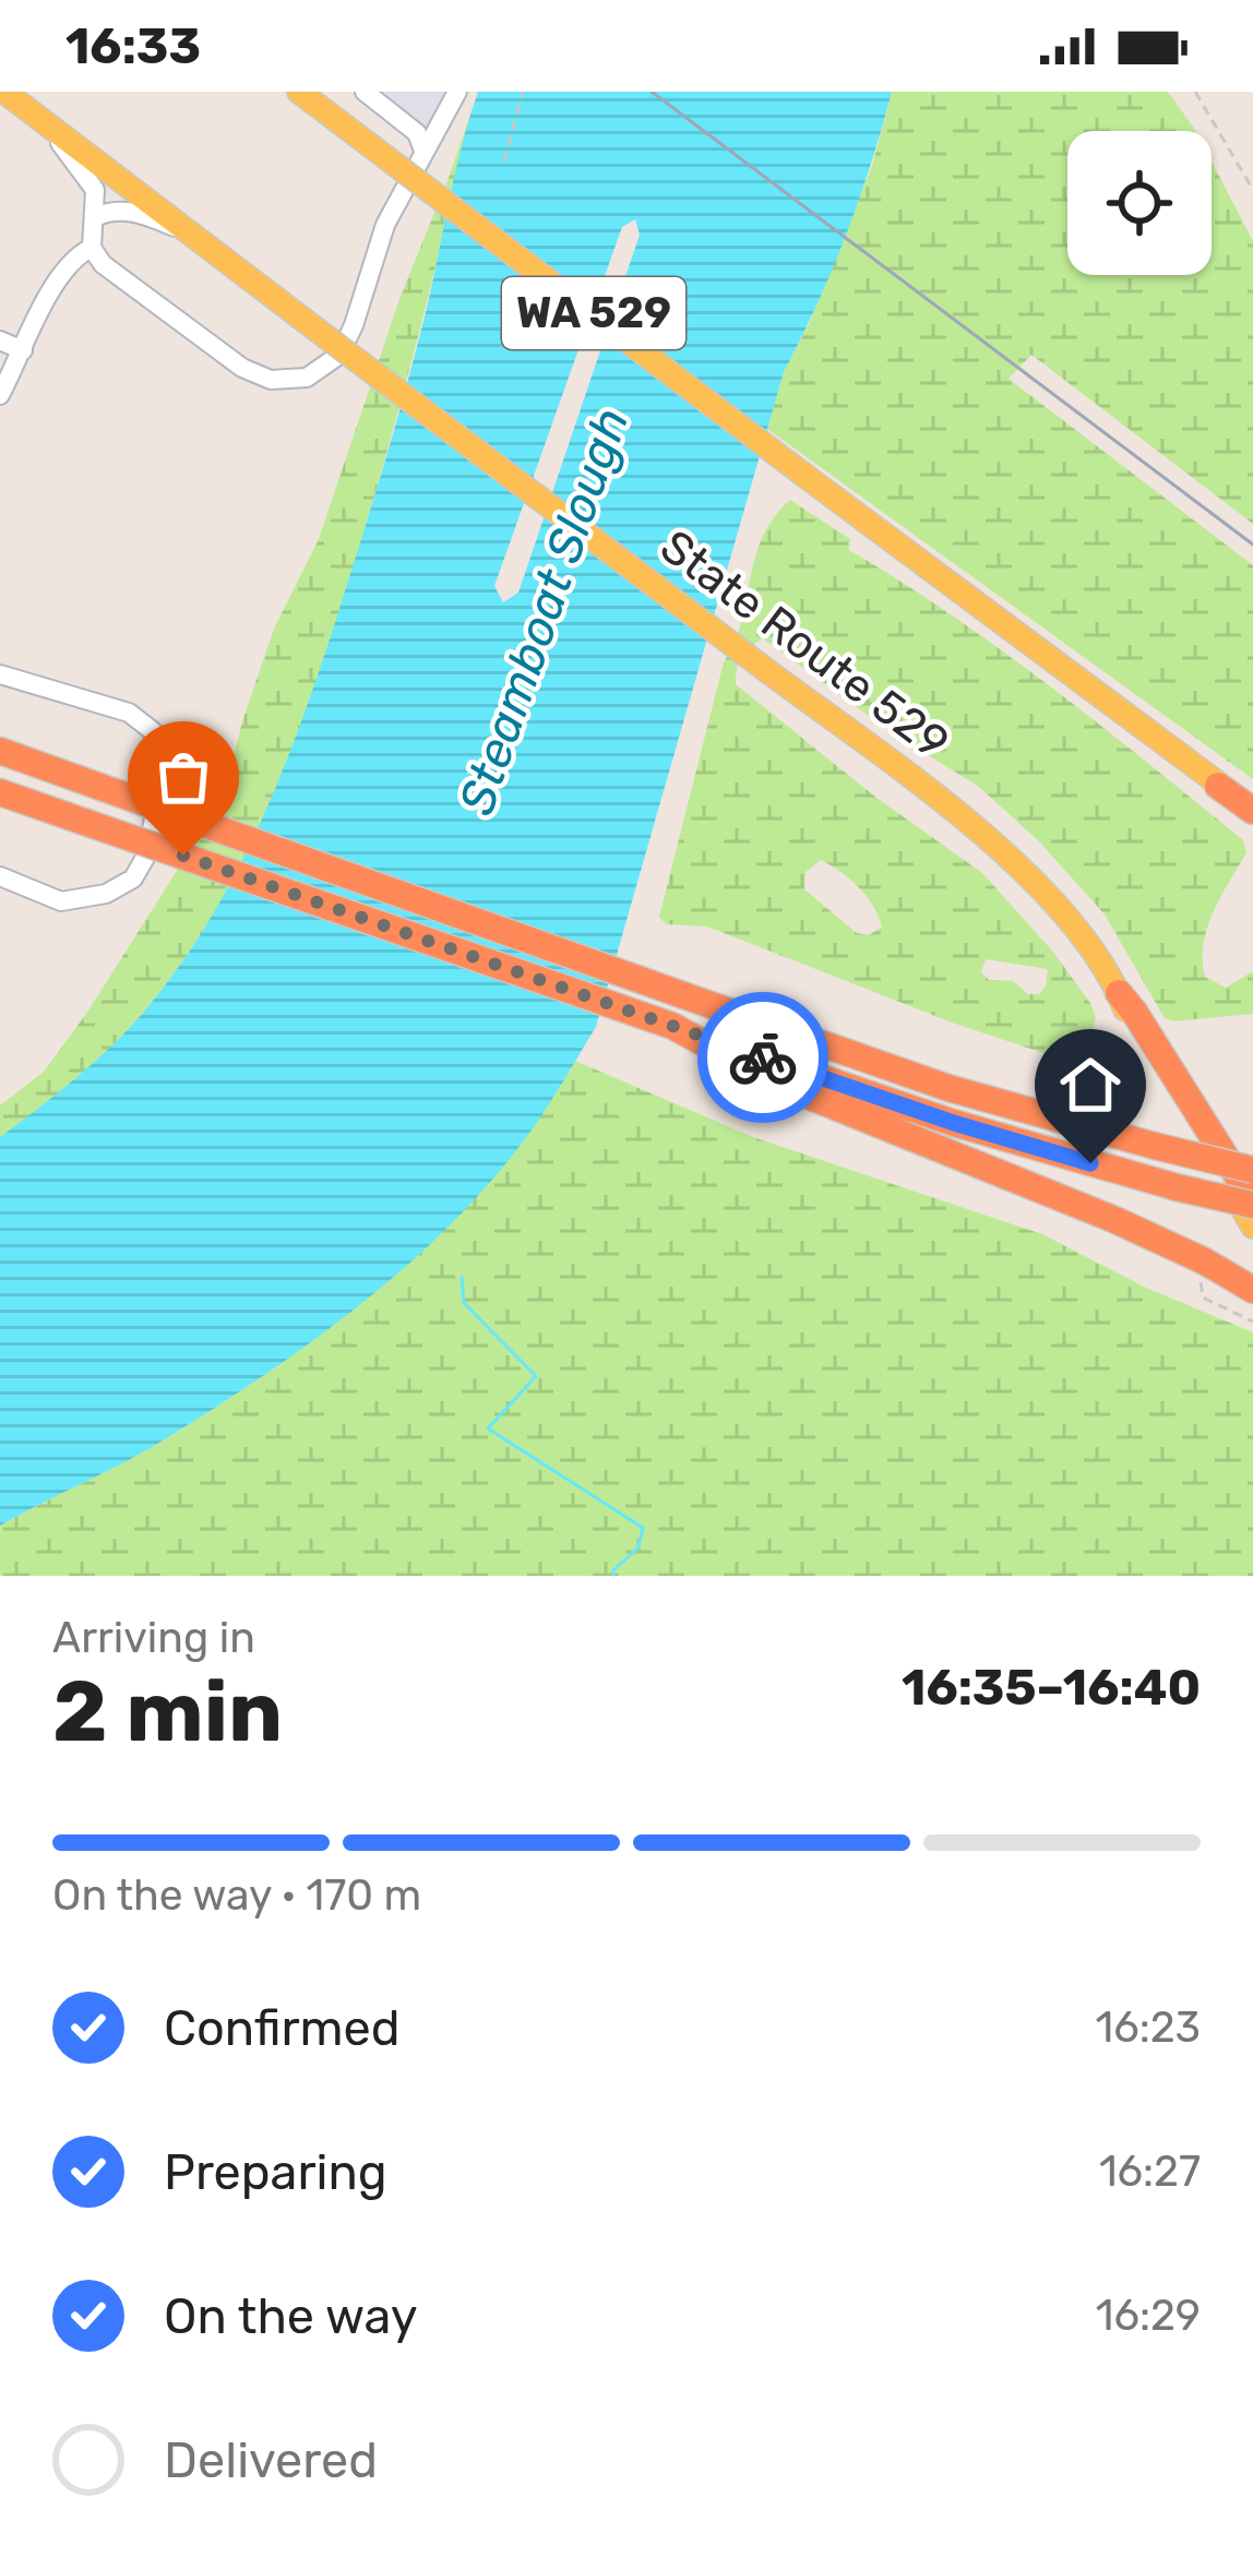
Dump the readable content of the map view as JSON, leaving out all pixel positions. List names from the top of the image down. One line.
{"streets":{"main road":["WA 529","State Route 529"]},"water":["Steamboat Slough"],"page":{"status":"16:33","heading":["2 min","Arriving in","16:35–16:40"],"bar":"On the way · 170 m","list":[["Confirmed","16:23"],["Preparing","16:27"],["On the way","16:29"],"Delivered"]}}
